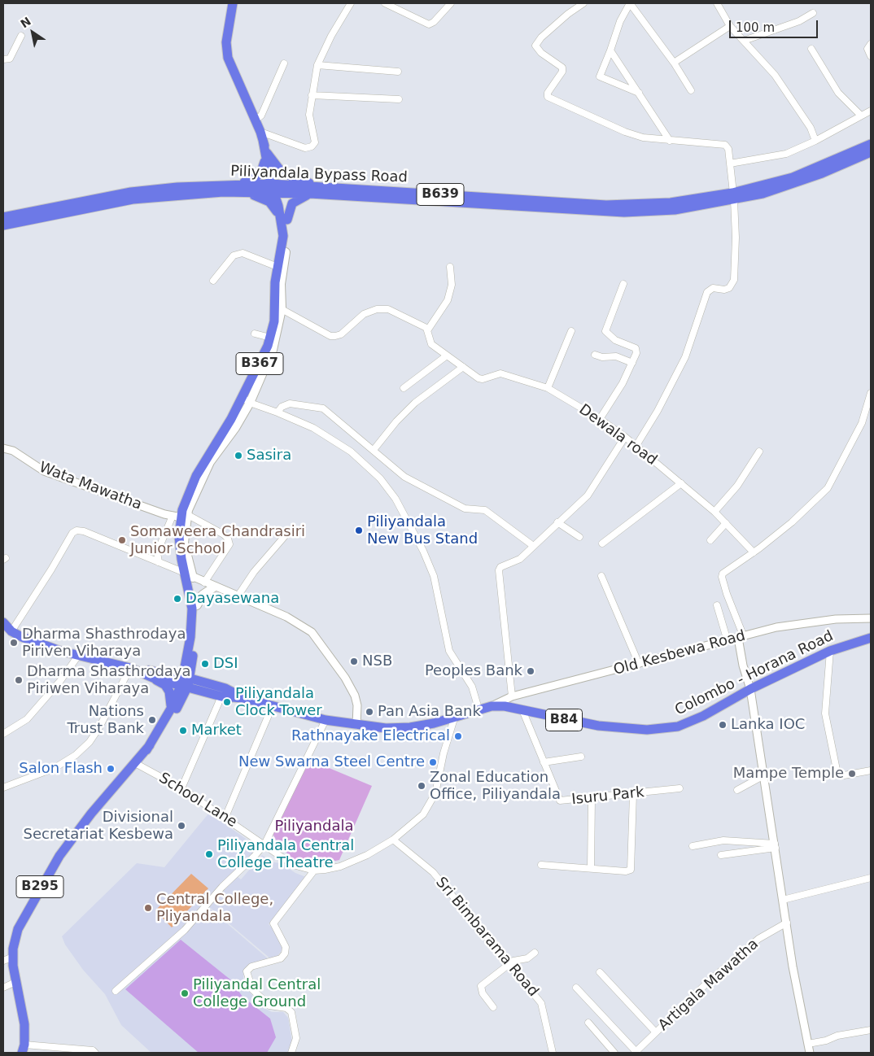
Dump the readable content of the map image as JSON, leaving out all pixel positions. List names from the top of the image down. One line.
{"streets":{"main road":["Piliyandala Bypass Road","B639","B367","Colombo - Horana Road","B84","B295"],"street":["Dewala road","Wata Mawatha","Old Kesbewa Road","Isuru Park","School Lane","Sri Bimbarama Road","Artigala Mawatha"]},"crossings":[["Piliyandala Bypass Road","B367"],["B367","Wata Mawatha"],["B367","B84"],["B367","B295"],["Old Kesbewa Road","Colombo - Horana Road"],["Colombo - Horana Road","B84"],["Colombo - Horana Road","Isuru Park"],["Colombo - Horana Road","School Lane"],["B84","B295"],["School Lane","B295"],["School Lane","Sri Bimbarama Road"]],"parks":["Piliyandala"],"places":["Sasira","Piliyandala New Bus Stand","Somaweera Chandrasiri Junior School","Dayasewana","Dharma Shasthrodaya Piriven Viharaya","NSB","DSI","Peoples Bank","Dharma Shasthrodaya Piriwen Viharaya","Piliyandala Clock Tower","Pan Asia Bank","Nations Trust Bank","Lanka IOC","Market","Rathnayake Electrical","New Swarna Steel Centre","Salon Flash","Mampe Temple","Zonal Education Office, Piliyandala","Divisional Secretariat Kesbewa","Piliyandala Central College Theatre","Central College, Pliyandala","Piliyandal Central College Ground"],"scale_bar":"100 m","north":"top left"}
